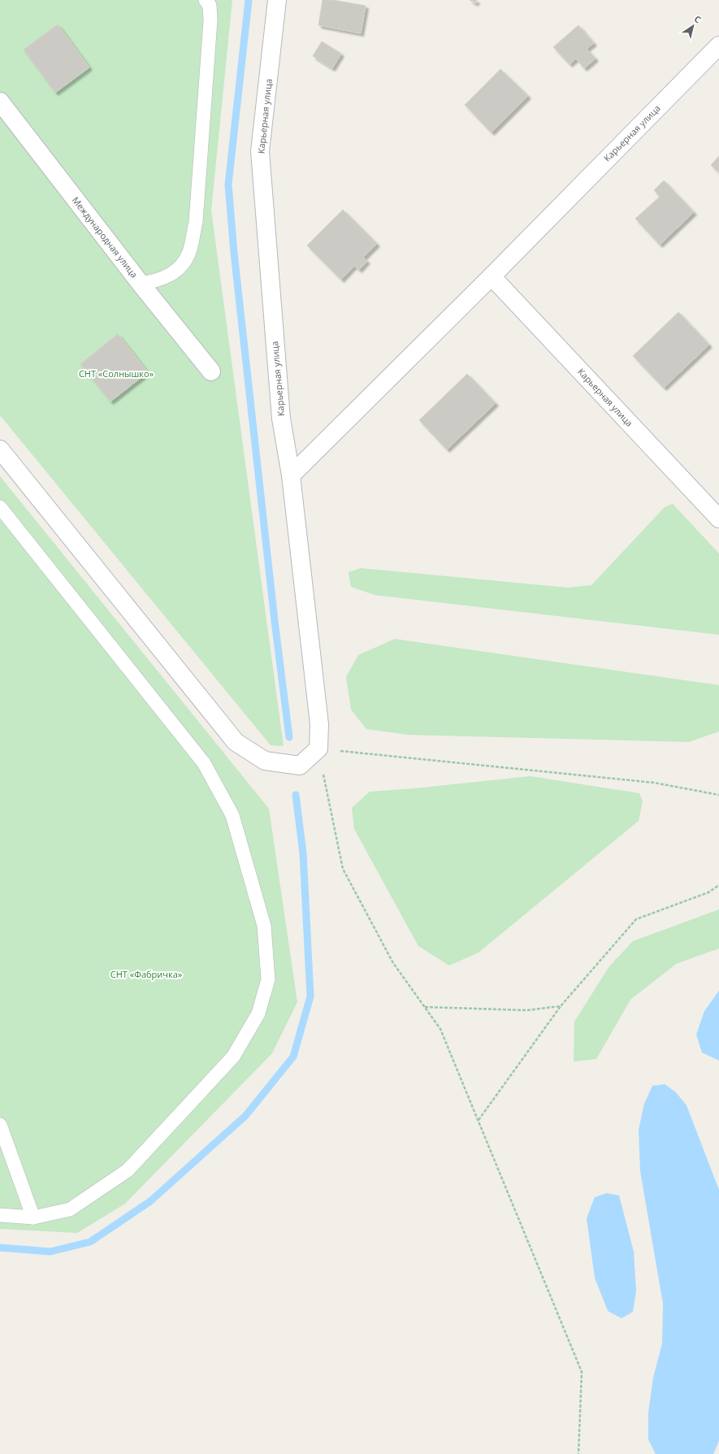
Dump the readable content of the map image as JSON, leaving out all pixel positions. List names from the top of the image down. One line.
{"streets":{"street":["Карьерная улица","Международная улица"]},"parks":["СНТ «Солнышко»","СНТ «Фабричка»"],"north":"top right"}
